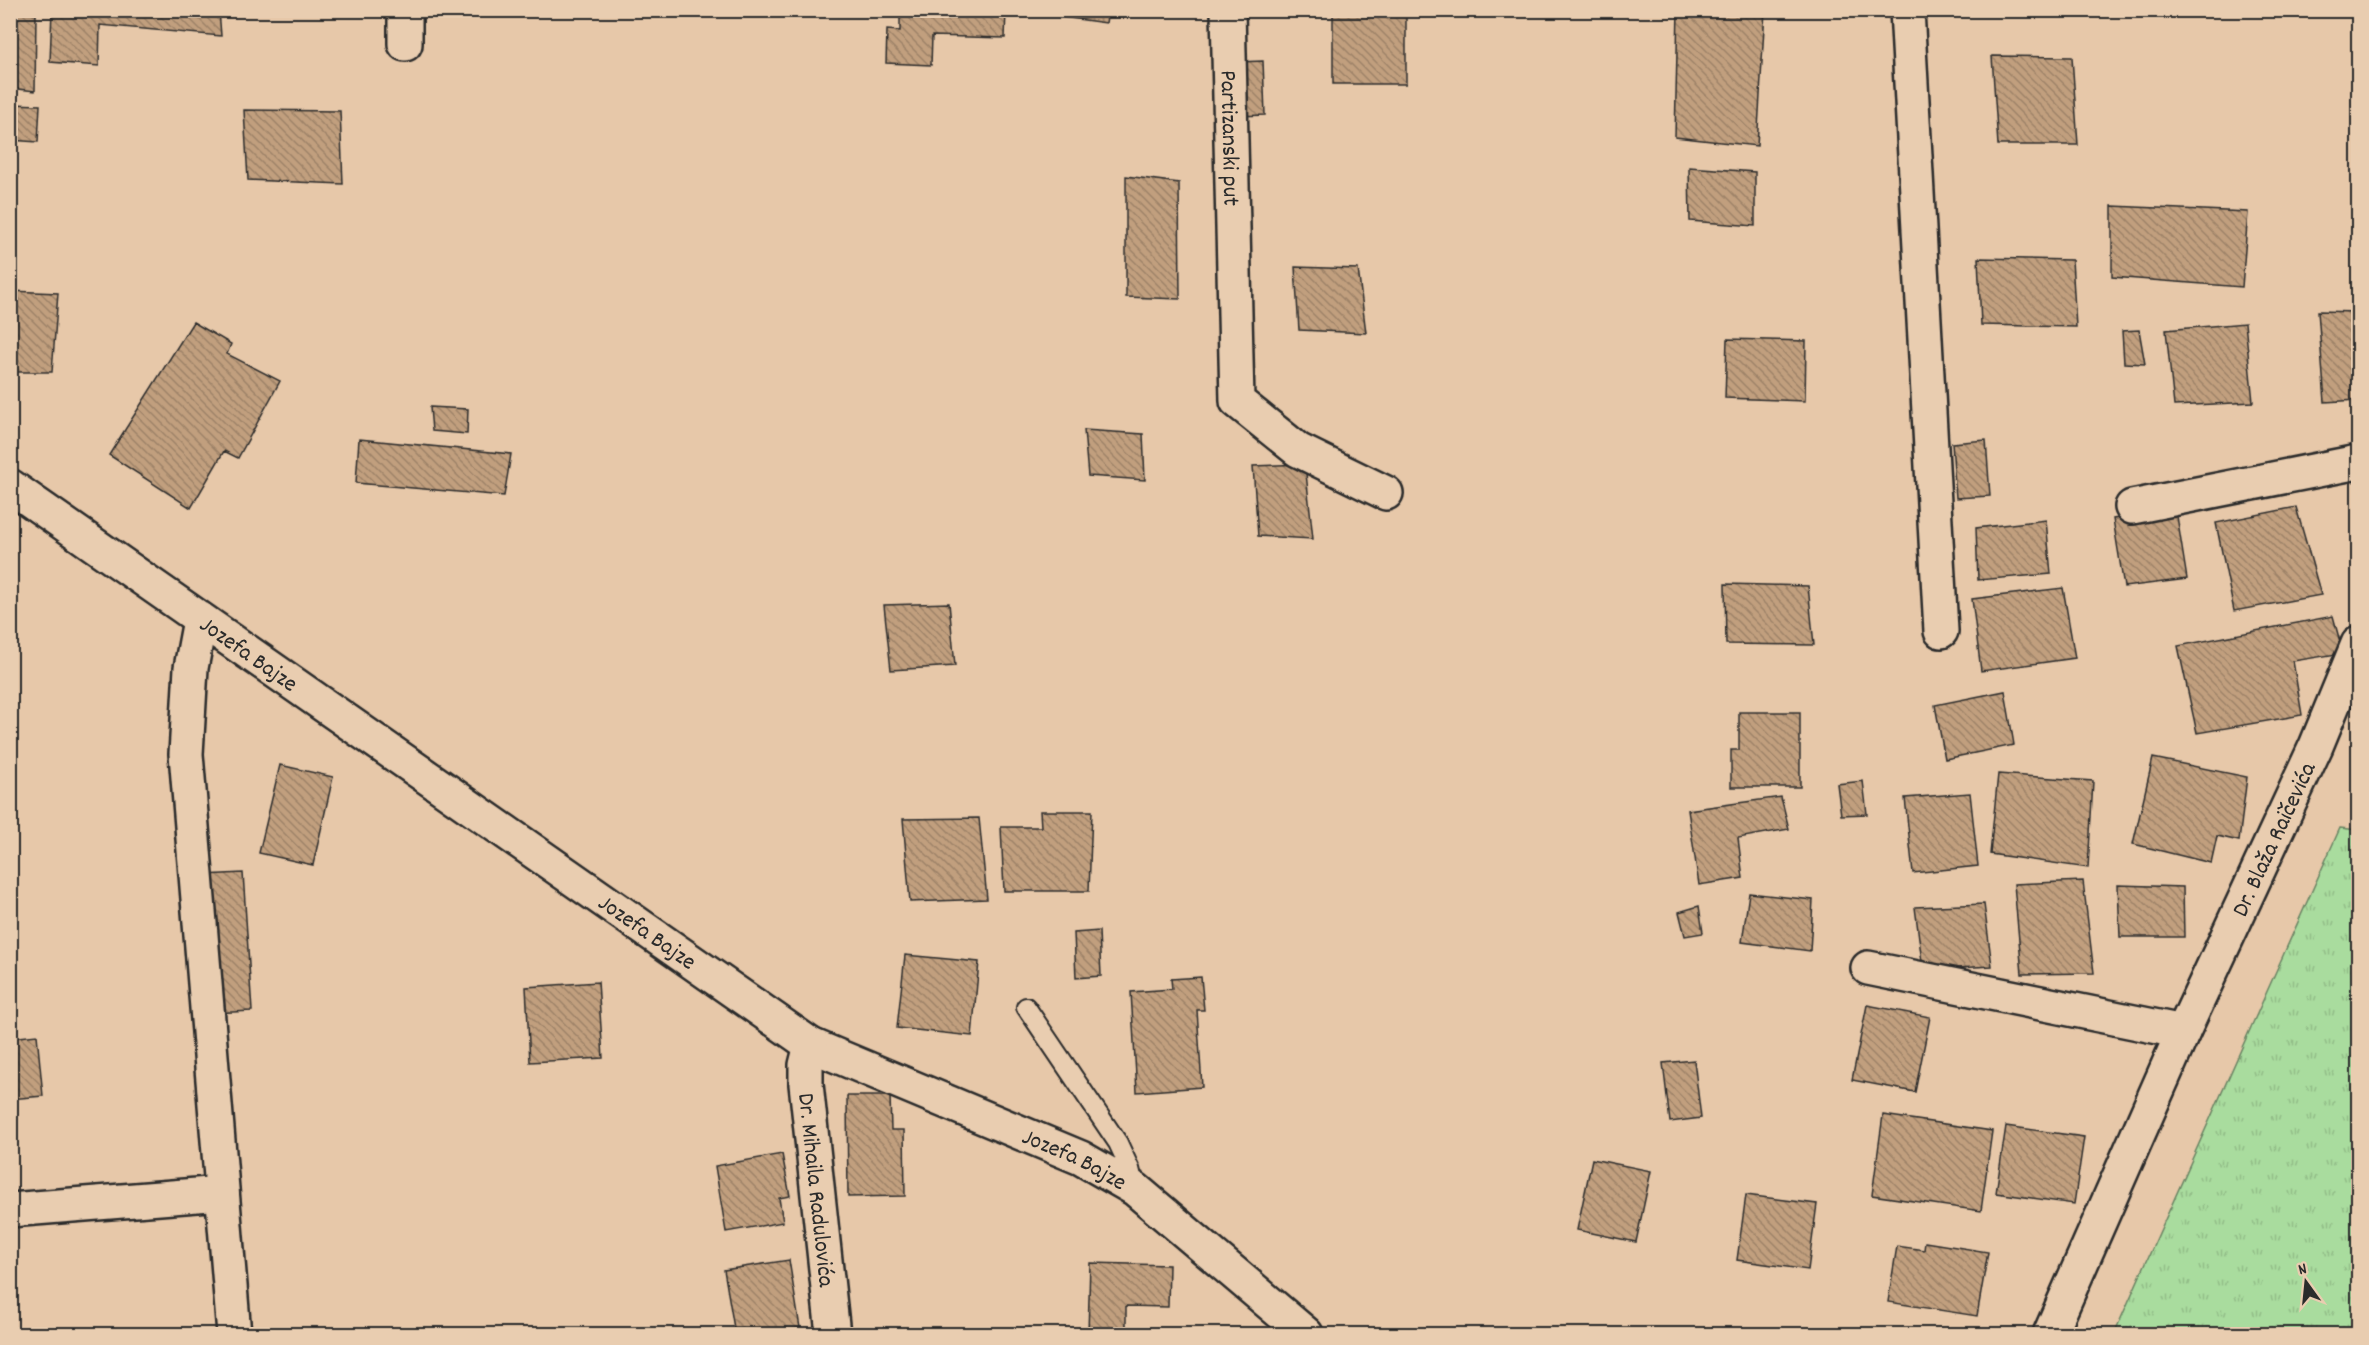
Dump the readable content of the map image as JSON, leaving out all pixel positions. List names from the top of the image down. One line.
{"streets":{"street":["Partizanski put","Jozefa Bajze","Dr. Blaža Raičevića","Dr. Mihaila Radulovića"]},"crossings":[["Jozefa Bajze","Dr. Mihaila Radulovića"]],"north":"top"}
